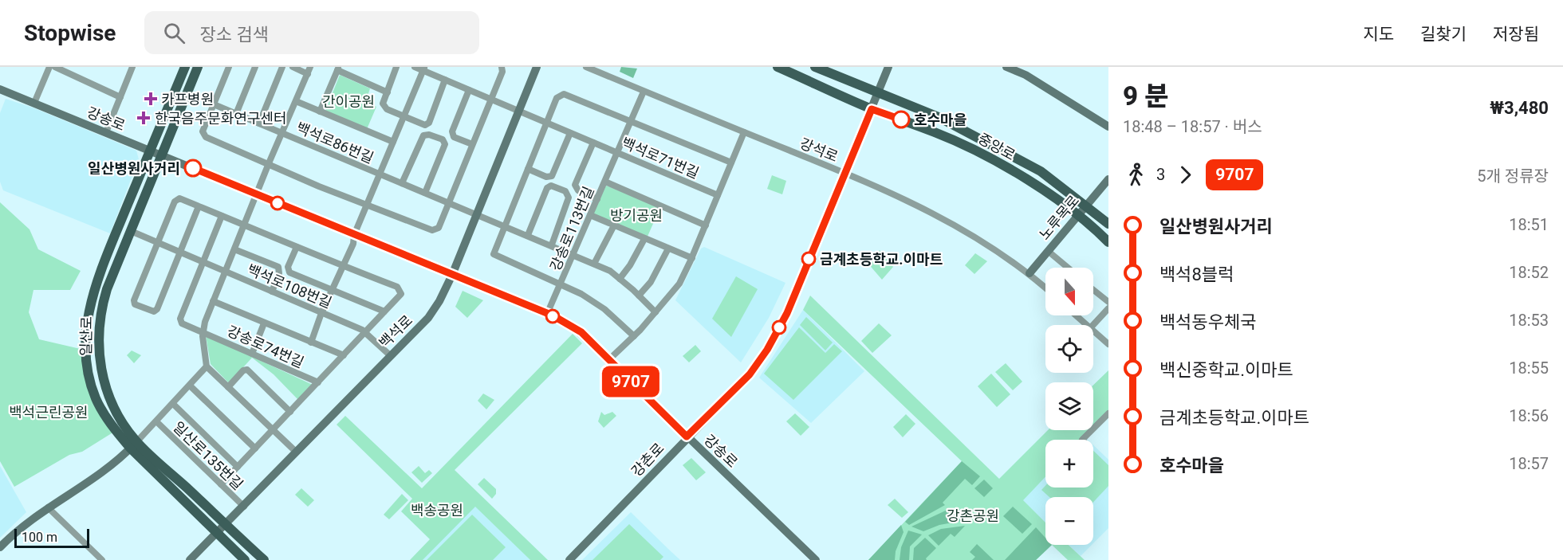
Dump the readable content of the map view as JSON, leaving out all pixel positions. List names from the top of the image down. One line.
{"streets":{"main road":["강송로","중앙로","노루목로","백석로","일산로","강촌로"],"street":["백석로86번길","강석로","백석로71번길","강송로113번길","백석로108번길","강송로74번길","일산로135번길"]},"crossings":[["강송로","강송로113번길"],["강송로","백석로"],["강송로","일산로"],["강송로","강촌로"],["백석로86번길","강송로113번길"],["백석로86번길","백석로"],["중앙로","노루목로"],["중앙로","강촌로"],["강석로","노루목로"],["강석로","강송로113번길"],["강석로","강촌로"],["백석로71번길","강송로113번길"],["백석로71번길","백석로"],["백석로108번길","백석로"],["백석로108번길","일산로"],["백석로108번길","강송로74번길"],["백석로","일산로"],["백석로","일산로135번길"],["일산로","일산로135번길"]],"parks":["간이공원","방기공원","백석근린공원","백송공원","강촌공원"],"places":{"health":["카프병원","한국음주문화연구센터"],"other":["호수마을","일산병원사거리","금계초등학교.이마트"]},"lines":["bus line 9707"],"scale_bar":"100 m","north":"bottom","page":{"header":"Stopwise","search":"장소 검색","nav":["지도","길찾기","저장됨"],"on_map":"9707","heading":["9 분","18:48 – 18:57 · 버스","₩3,480"],"legs":["3","9707","5개 정류장"],"list":[{"name":"일산병원사거리","value":"18:51"},{"name":"백석8블럭","value":"18:52"},{"name":"백석동우체국","value":"18:53"},{"name":"백신중학교.이마트","value":"18:55"},{"name":"금계초등학교.이마트","value":"18:56"},{"name":"호수마을","value":"18:57"}],"map_buttons":["+","−"],"scale":"100 m"}}
